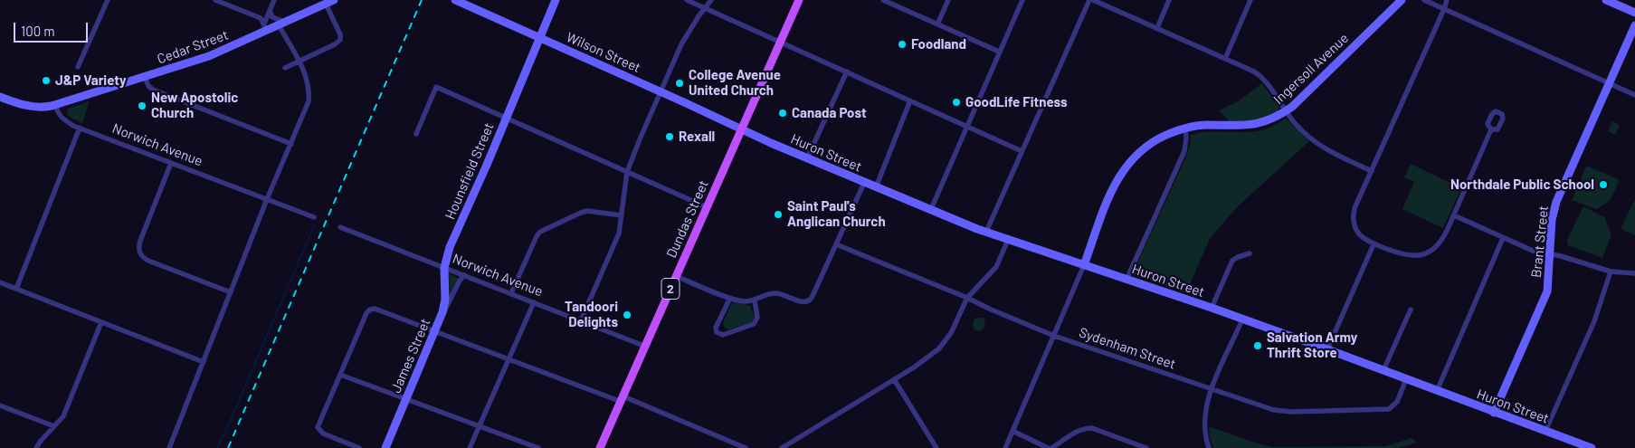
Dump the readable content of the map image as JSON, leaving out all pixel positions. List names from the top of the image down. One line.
{"streets":{"main road":["Cedar Street","Wilson Street","Ingersoll Avenue","Huron Street","Hounsfield Street","Dundas Street","Brant Street","2","James Street"],"street":["Norwich Avenue","Sydenham Street"]},"crossings":[["Cedar Street","Norwich Avenue"],["Wilson Street","Huron Street"],["Wilson Street","Hounsfield Street"],["Wilson Street","Dundas Street"],["Ingersoll Avenue","Huron Street"],["Norwich Avenue","Hounsfield Street"],["Norwich Avenue","Dundas Street"],["Norwich Avenue","James Street"],["Huron Street","Dundas Street"],["Huron Street","Brant Street"],["Huron Street","Sydenham Street"],["Hounsfield Street","James Street"]],"places":["Foodland","J&P Variety","College Avenue United Church","GoodLife Fitness","New Apostolic Church","Canada Post","Rexall","Northdale Public School","Saint Paul's Anglican Church","Tandoori Delights","Salvation Army Thrift Store"],"scale_bar":"100 m"}
